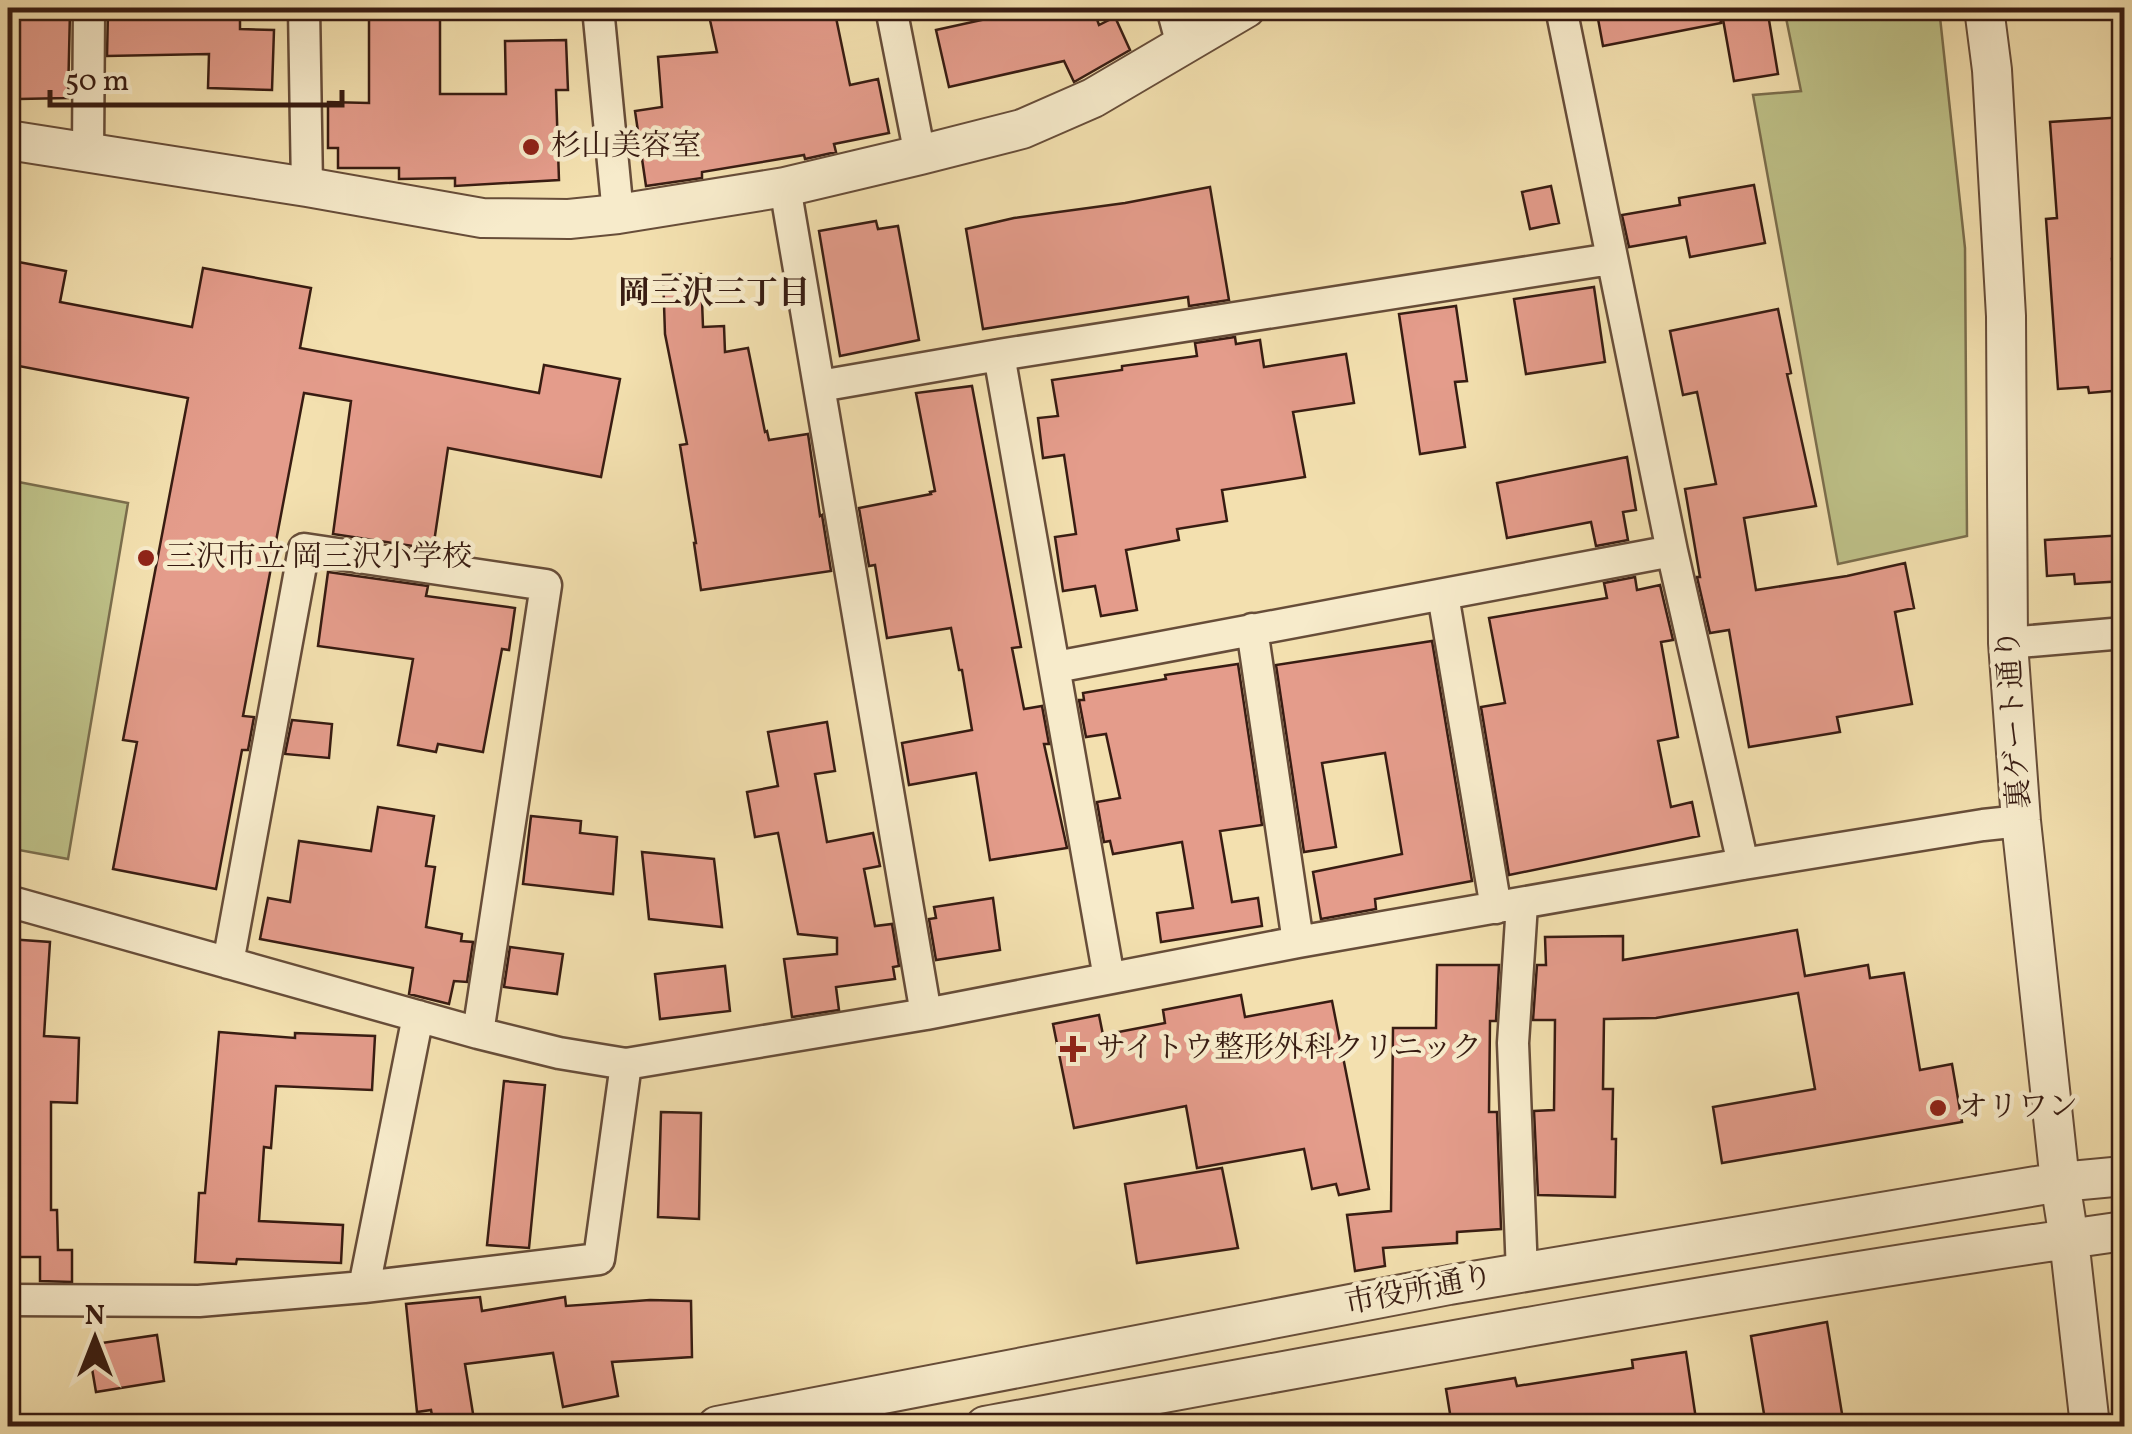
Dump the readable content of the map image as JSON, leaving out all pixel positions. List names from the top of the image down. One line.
{"streets":{"street":["裏ゲート通り","市役所通り"]},"crossings":[["裏ゲート通り","市役所通り"]],"districts":["岡三沢三丁目"],"places":{"other":["杉山美容室","三沢市立 岡三沢小学校","オリワン"],"health":["サイトウ整形外科クリニック"]},"scale_bar":"50 m","north":"top"}
